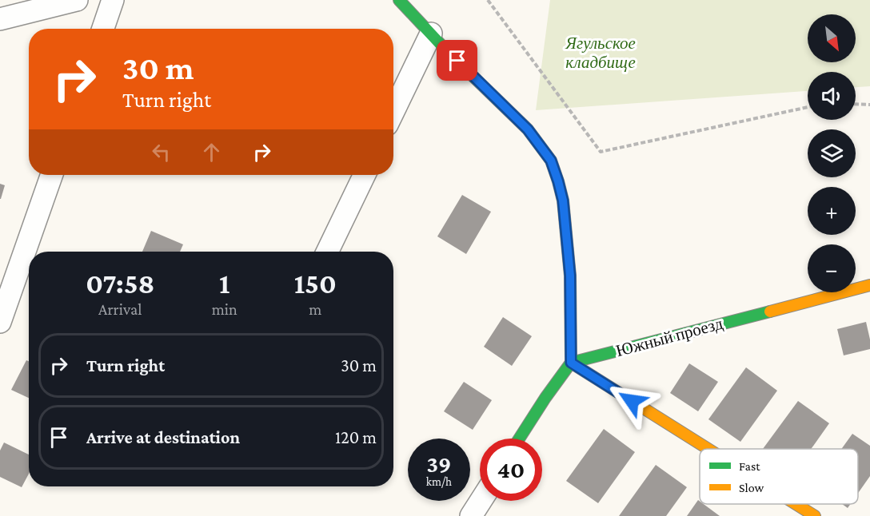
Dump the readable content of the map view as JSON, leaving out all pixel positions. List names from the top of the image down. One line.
{"streets":{"street":["Южный проезд"]},"parks":["Ягульское кладбище"],"legend":["Fast","Slow"],"north":"bottom right","page":{"map_buttons":["+","−"],"turn":["30 m","Turn right"],"eta":["07:58","Arrival","1","min","150","m"],"list":[{"name":"Turn right","value":"30 m"},{"name":"Arrive at destination","value":"120 m"}],"speed":"39 km/h","limit":"40"}}
